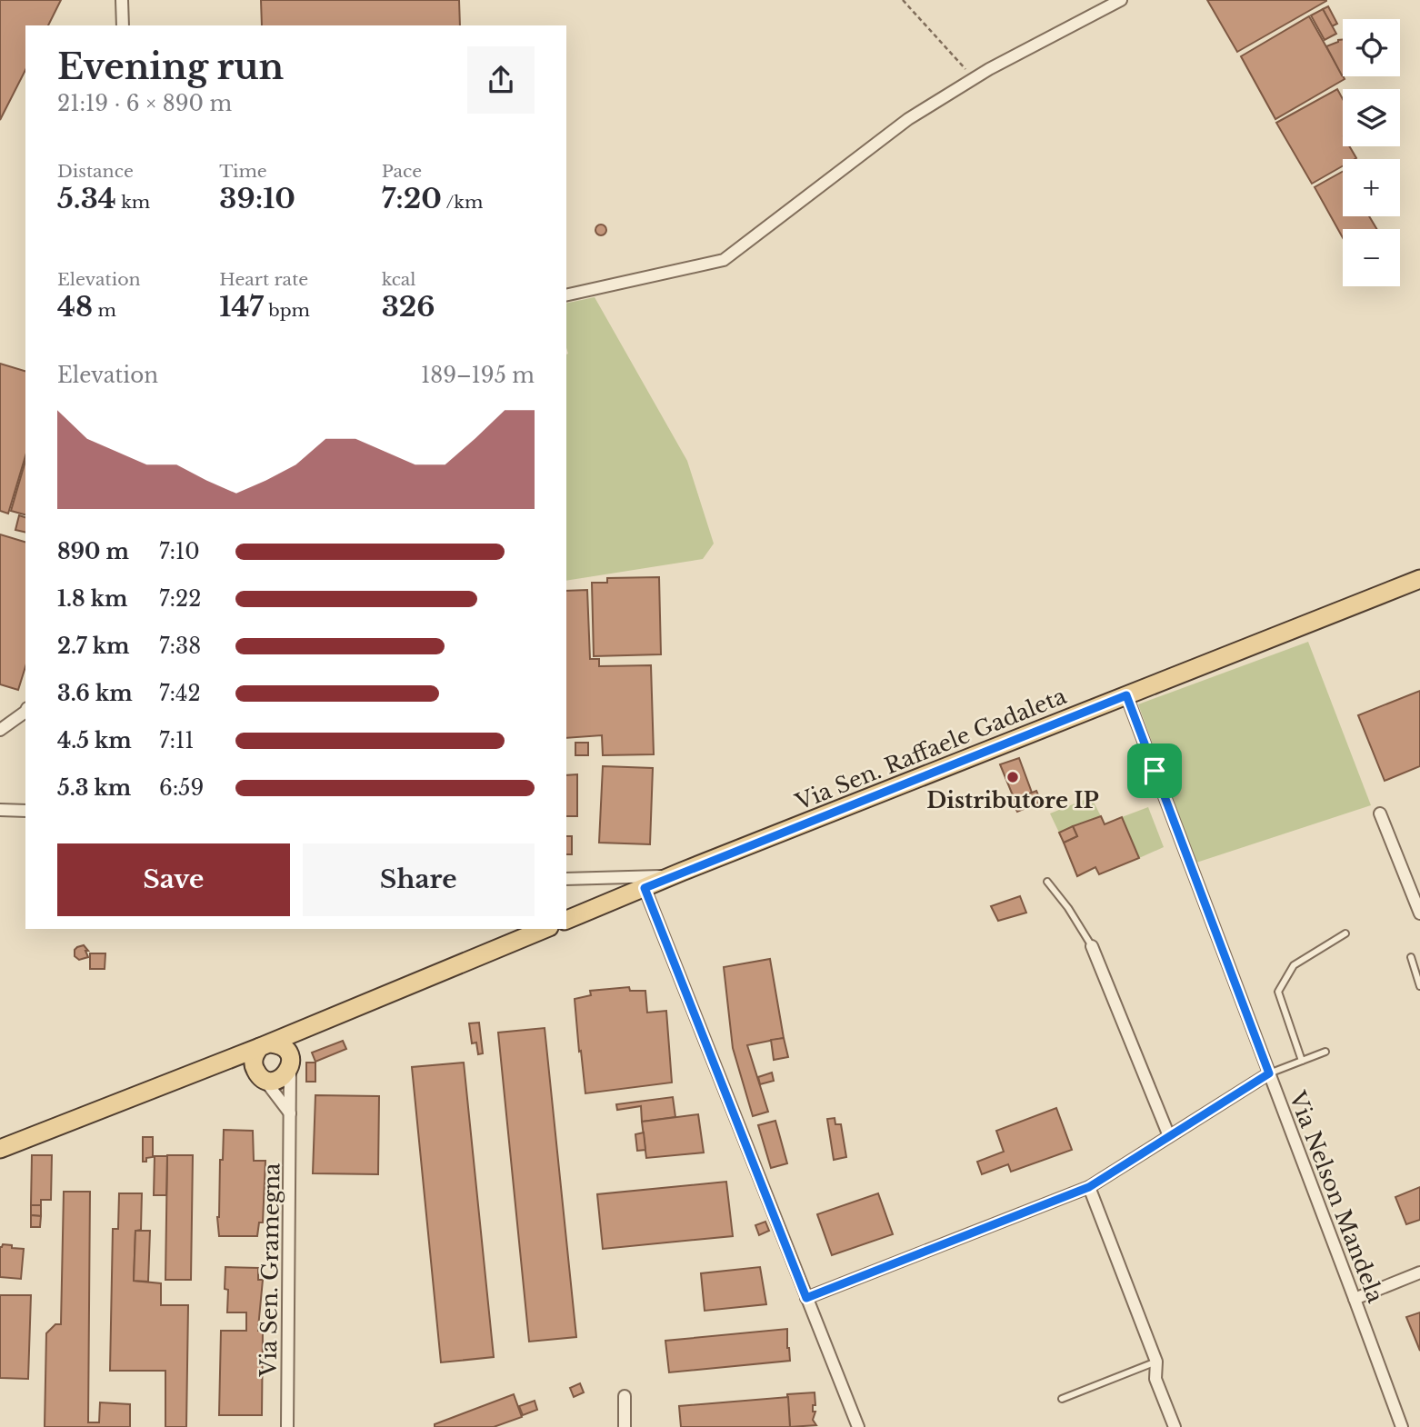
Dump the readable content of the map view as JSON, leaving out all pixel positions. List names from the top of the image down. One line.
{"streets":{"main road":["Via Sen. Raffaele Gadaleta"],"street":["Via Nelson Mandela","Via Sen. Gramegna"]},"crossings":[["Via Sen. Raffaele Gadaleta","Via Nelson Mandela"]],"places":["Distributore IP"],"page":{"map_buttons":["+","−"],"heading":["Evening run","21:19 · 6 × 890 m"],"stats":[["Distance","5.34 km"],["Time","39:10"],["Pace","7:20 /km"],["Elevation","48 m"],["Heart rate","147 bpm"],["kcal","326"]],"chart":["Elevation","189–195 m"],"list":[{"name":"890 m","note":"7:10"},{"name":"1.8 km","note":"7:22"},{"name":"2.7 km","note":"7:38"},{"name":"3.6 km","note":"7:42"},{"name":"4.5 km","note":"7:11"},{"name":"5.3 km","note":"6:59"}],"buttons":["Save","Share"]}}
